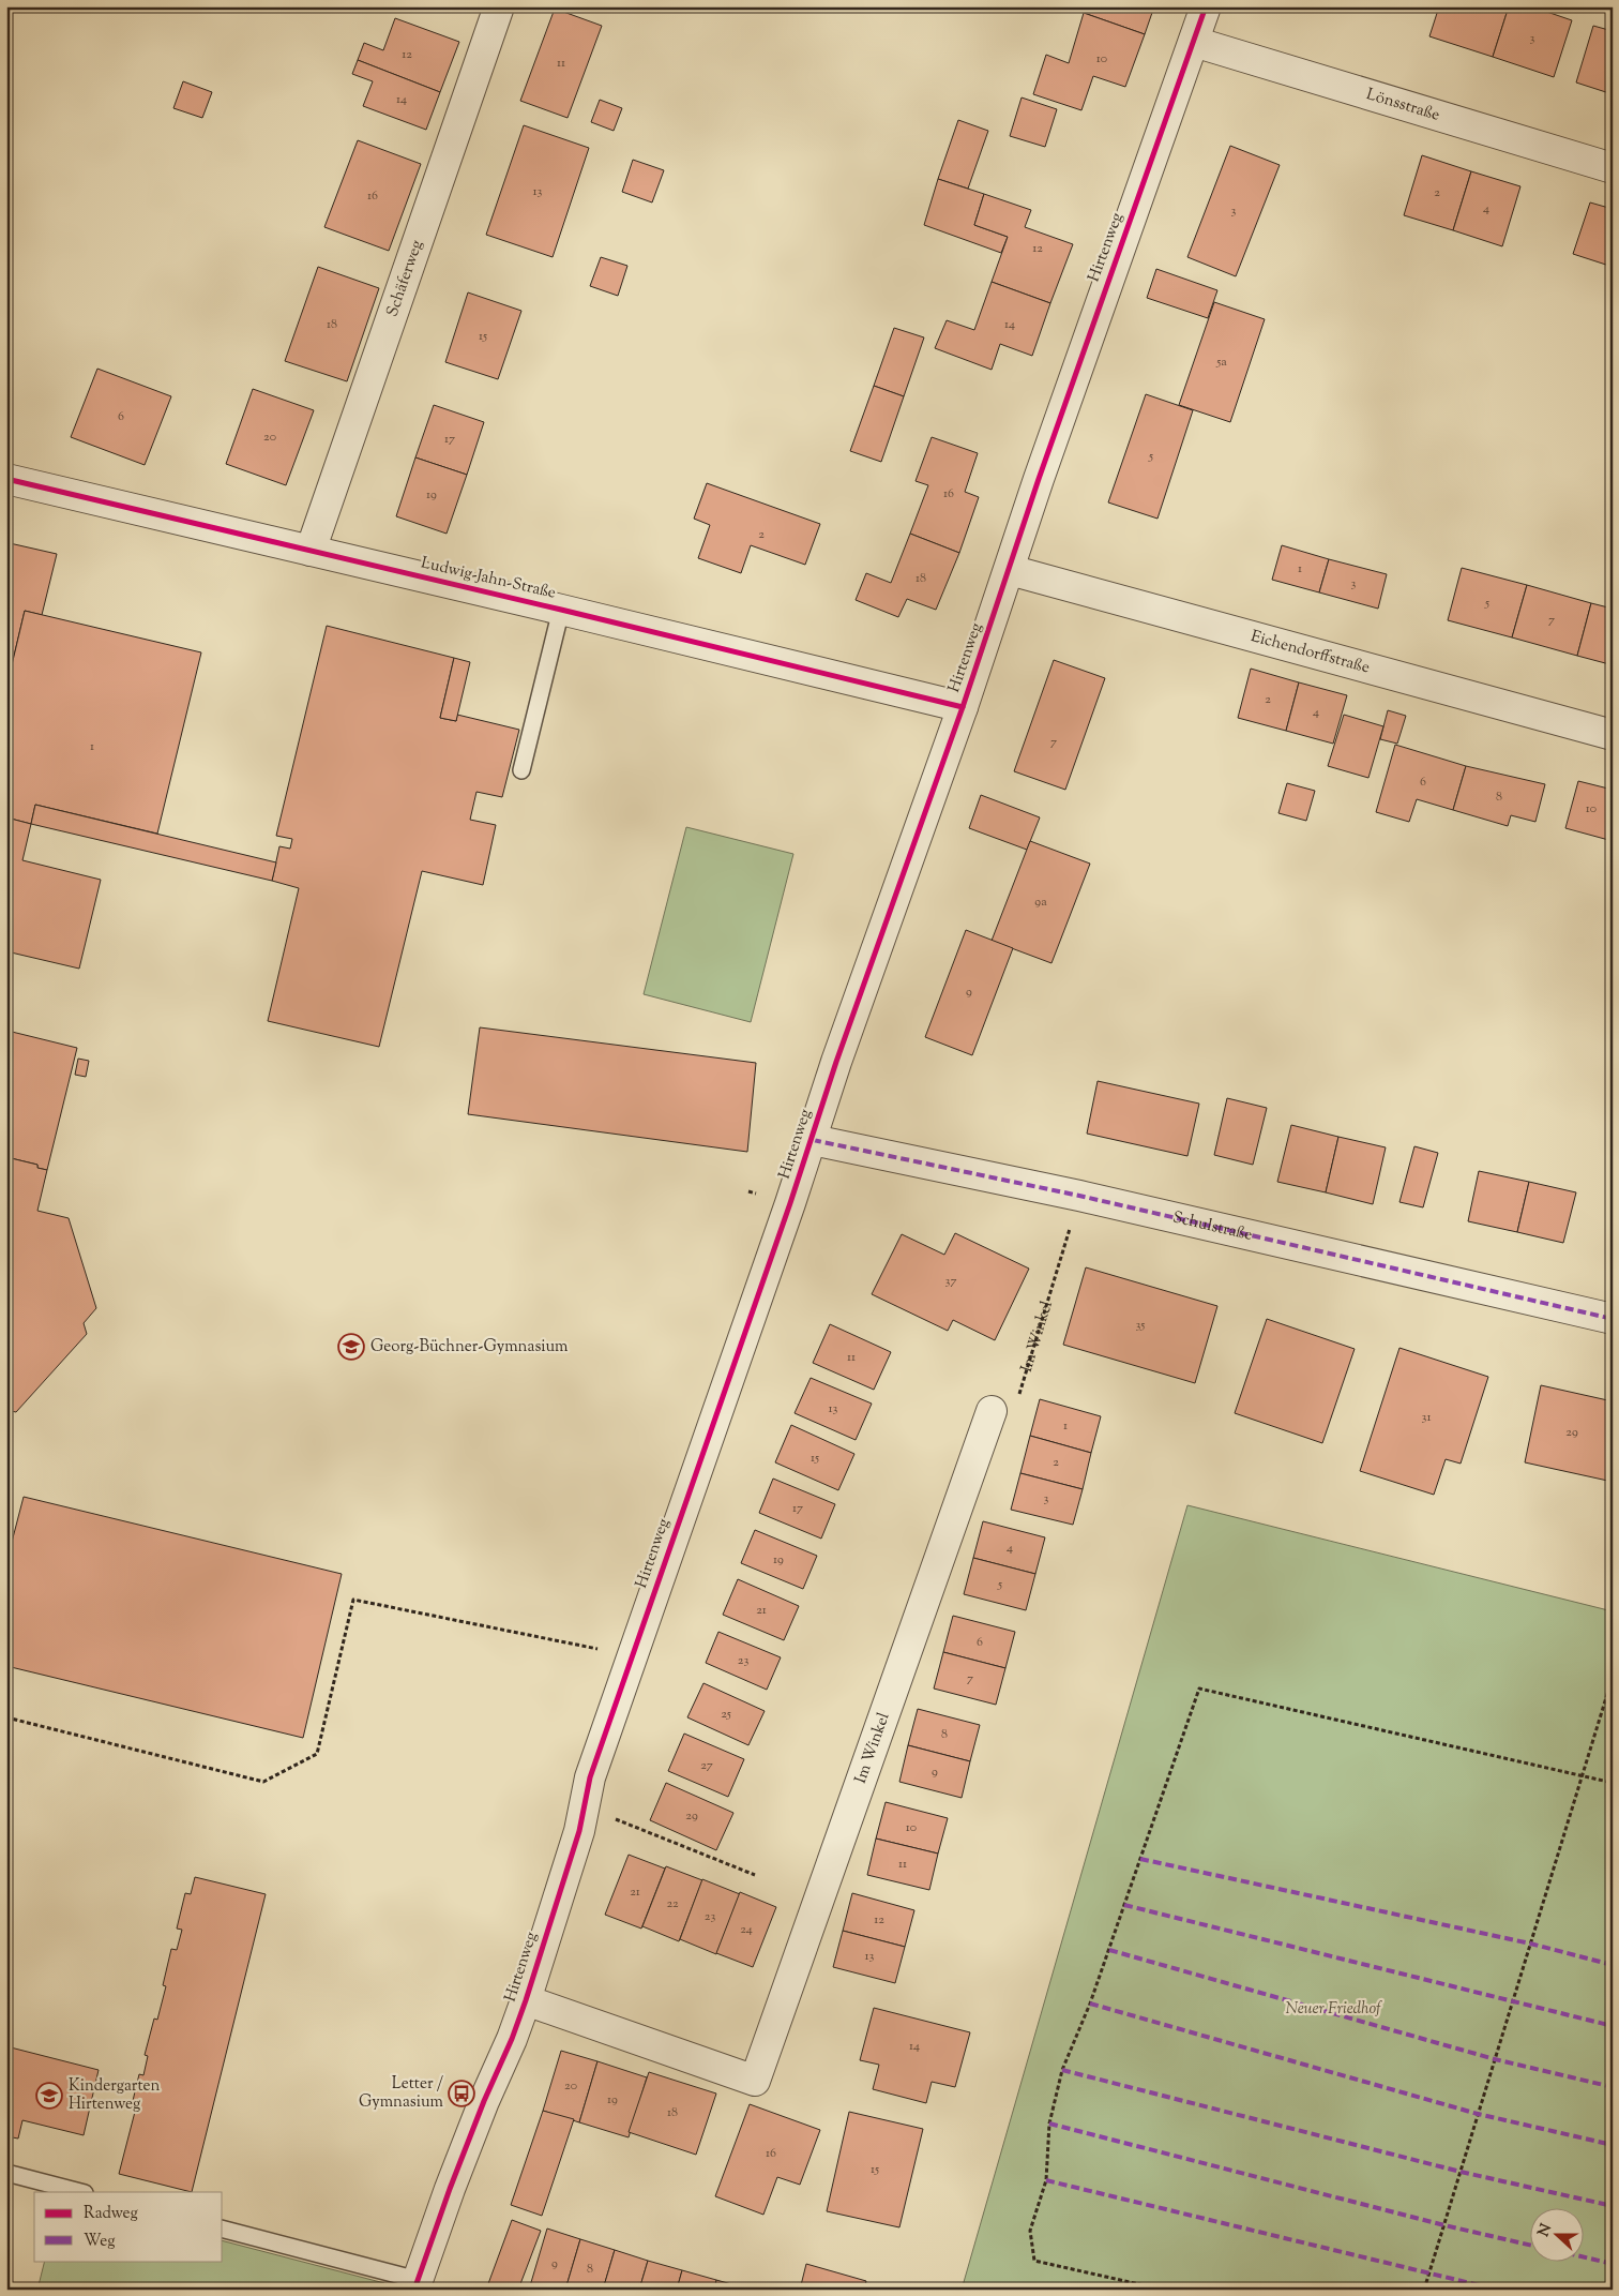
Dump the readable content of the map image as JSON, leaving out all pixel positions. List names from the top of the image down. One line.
{"streets":{"street":["Lönsstraße","Hirtenweg","Schäferweg","Ludwig-Jahn-Straße","Eichendorffstraße","Schulstraße","Im Winkel"]},"crossings":[["Lönsstraße","Hirtenweg"],["Hirtenweg","Ludwig-Jahn-Straße"],["Hirtenweg","Eichendorffstraße"],["Hirtenweg","Schulstraße"],["Hirtenweg","Im Winkel"],["Schäferweg","Ludwig-Jahn-Straße"],["Schulstraße","Im Winkel"]],"parks":["Neuer Friedhof"],"places":{"school or university":["Georg-Büchner-Gymnasium","Kindergarten Hirtenweg"],"bus stop":["Letter / Gymnasium"]},"house_numbers":["3","12","10","11","14","13","2","16","4","3","12","18","14","15","5a","6","20","17","5","16","19","2","1","18","3","5","7","2","4","7","1","6","8","10","9a","9","37","35","11","13","31","1","29","15","2","3","17","4","19","5","21","6","23","7","25","8","27","9","29","10","11","21","22","23","12","24","13","14","20","19","18","16","15","9","8"],"legend":["Radweg","Weg"],"north":"left"}
